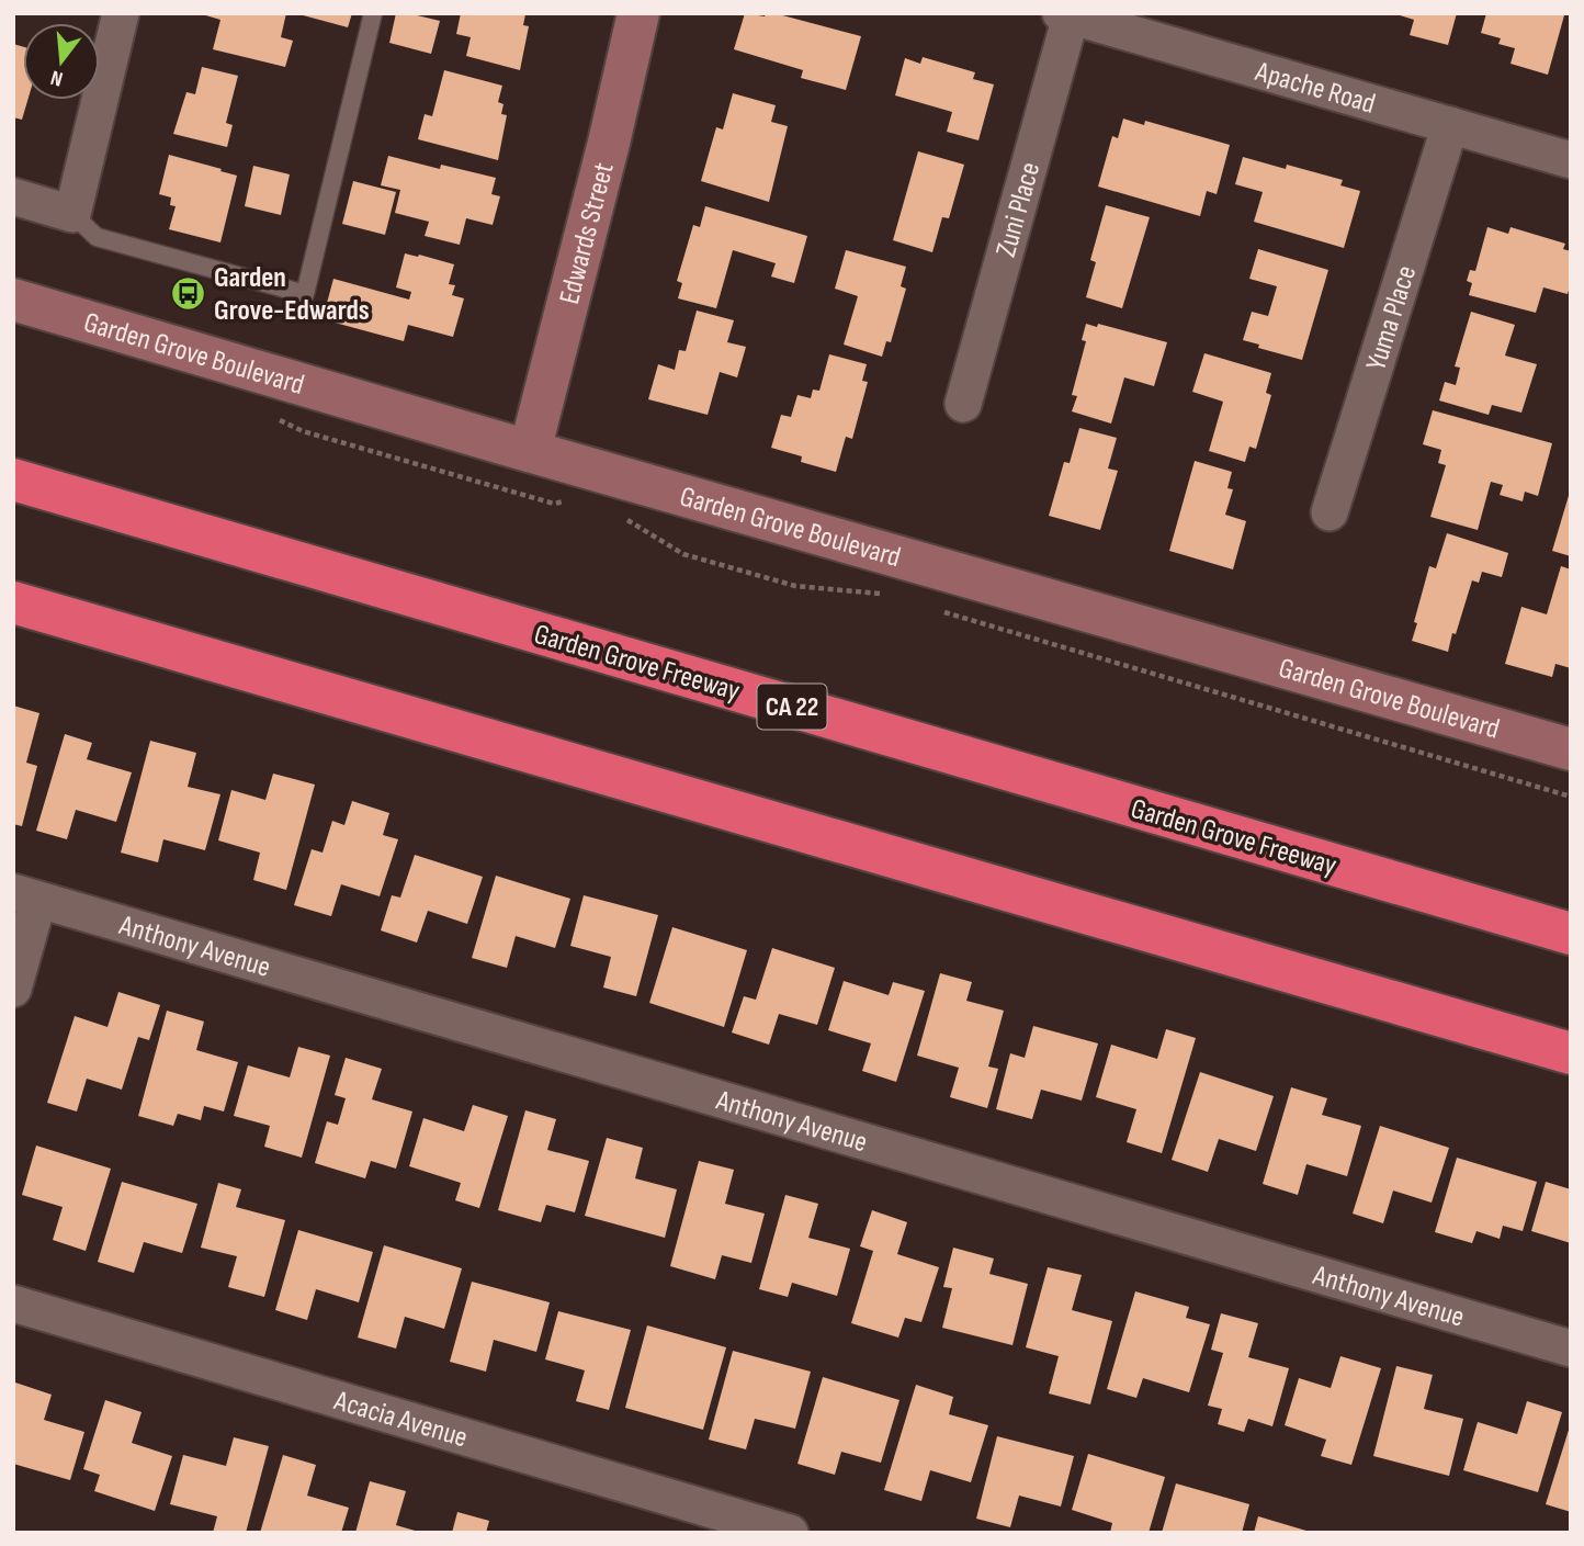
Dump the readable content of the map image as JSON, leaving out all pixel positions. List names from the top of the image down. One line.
{"streets":{"highway":["Garden Grove Freeway","CA 22"],"main road":["Edwards Street","Garden Grove Boulevard"],"street":["Apache Road","Zuni Place","Yuma Place","Anthony Avenue","Acacia Avenue"]},"crossings":[["Apache Road","Zuni Place"],["Apache Road","Yuma Place"],["Edwards Street","Garden Grove Boulevard"]],"places":{"bus stop":["Garden Grove-Edwards"]},"north":"bottom"}
